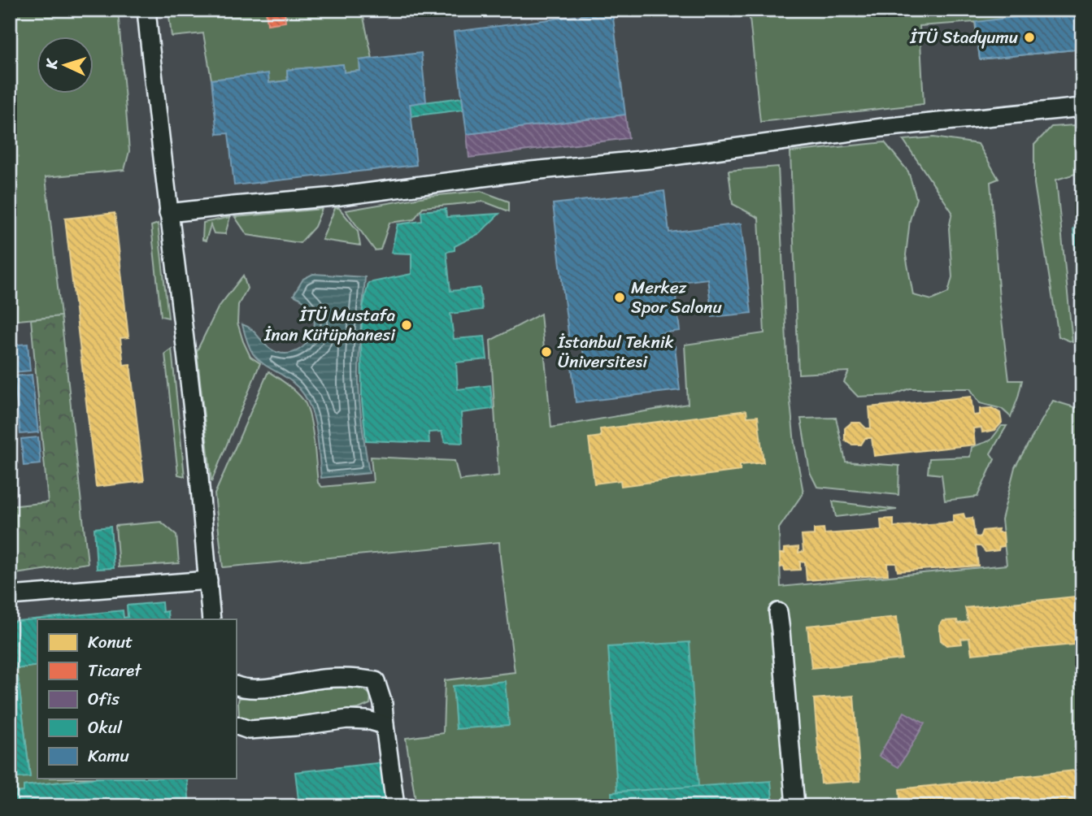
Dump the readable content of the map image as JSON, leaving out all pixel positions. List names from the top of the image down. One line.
{"places":["İTÜ Stadyumu","Merkez Spor Salonu","İTÜ Mustafa İnan Kütüphanesi","İstanbul Teknik Üniversitesi"],"legend":["Konut","Ticaret","Ofis","Okul","Kamu"],"north":"left"}
